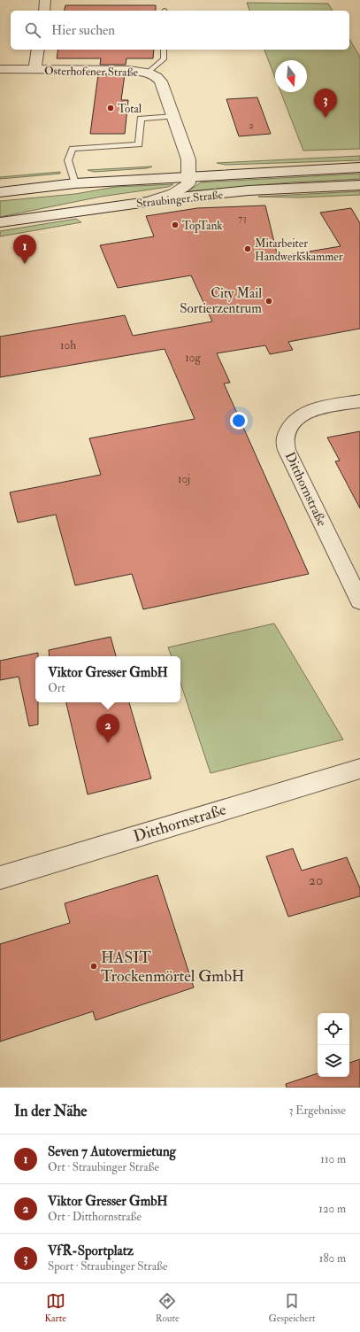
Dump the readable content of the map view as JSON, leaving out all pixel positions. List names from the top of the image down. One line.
{"streets":{"street":["Osterhofener Straße","Straubinger Straße","Ditthornstraße"]},"crossings":[["Osterhofener Straße","Straubinger Straße"]],"places":["Total","TopTank","Mitarbeiter Handwerkskammer","City Mail Sortierzentrum","HASIT Trockenmörtel GmbH"],"house_numbers":["2","73","10h","10g","10j","20"],"north":"bottom","page":{"search":"Hier suchen","pins":["3","1","2"],"popup":["Viktor Gresser GmbH","Ort"],"heading":["In der Nähe","3 Ergebnisse"],"list":[{"mark":"1","name":"Seven 7 Autovermietung","note":"Ort · Straubinger Straße","value":"110 m"},{"mark":"2","name":"Viktor Gresser GmbH","note":"Ort · Ditthornstraße","value":"120 m"},{"mark":"3","name":"VfR-Sportplatz","note":"Sport · Straubinger Straße","value":"180 m"}],"nav":["Karte","Route","Gespeichert"]}}
